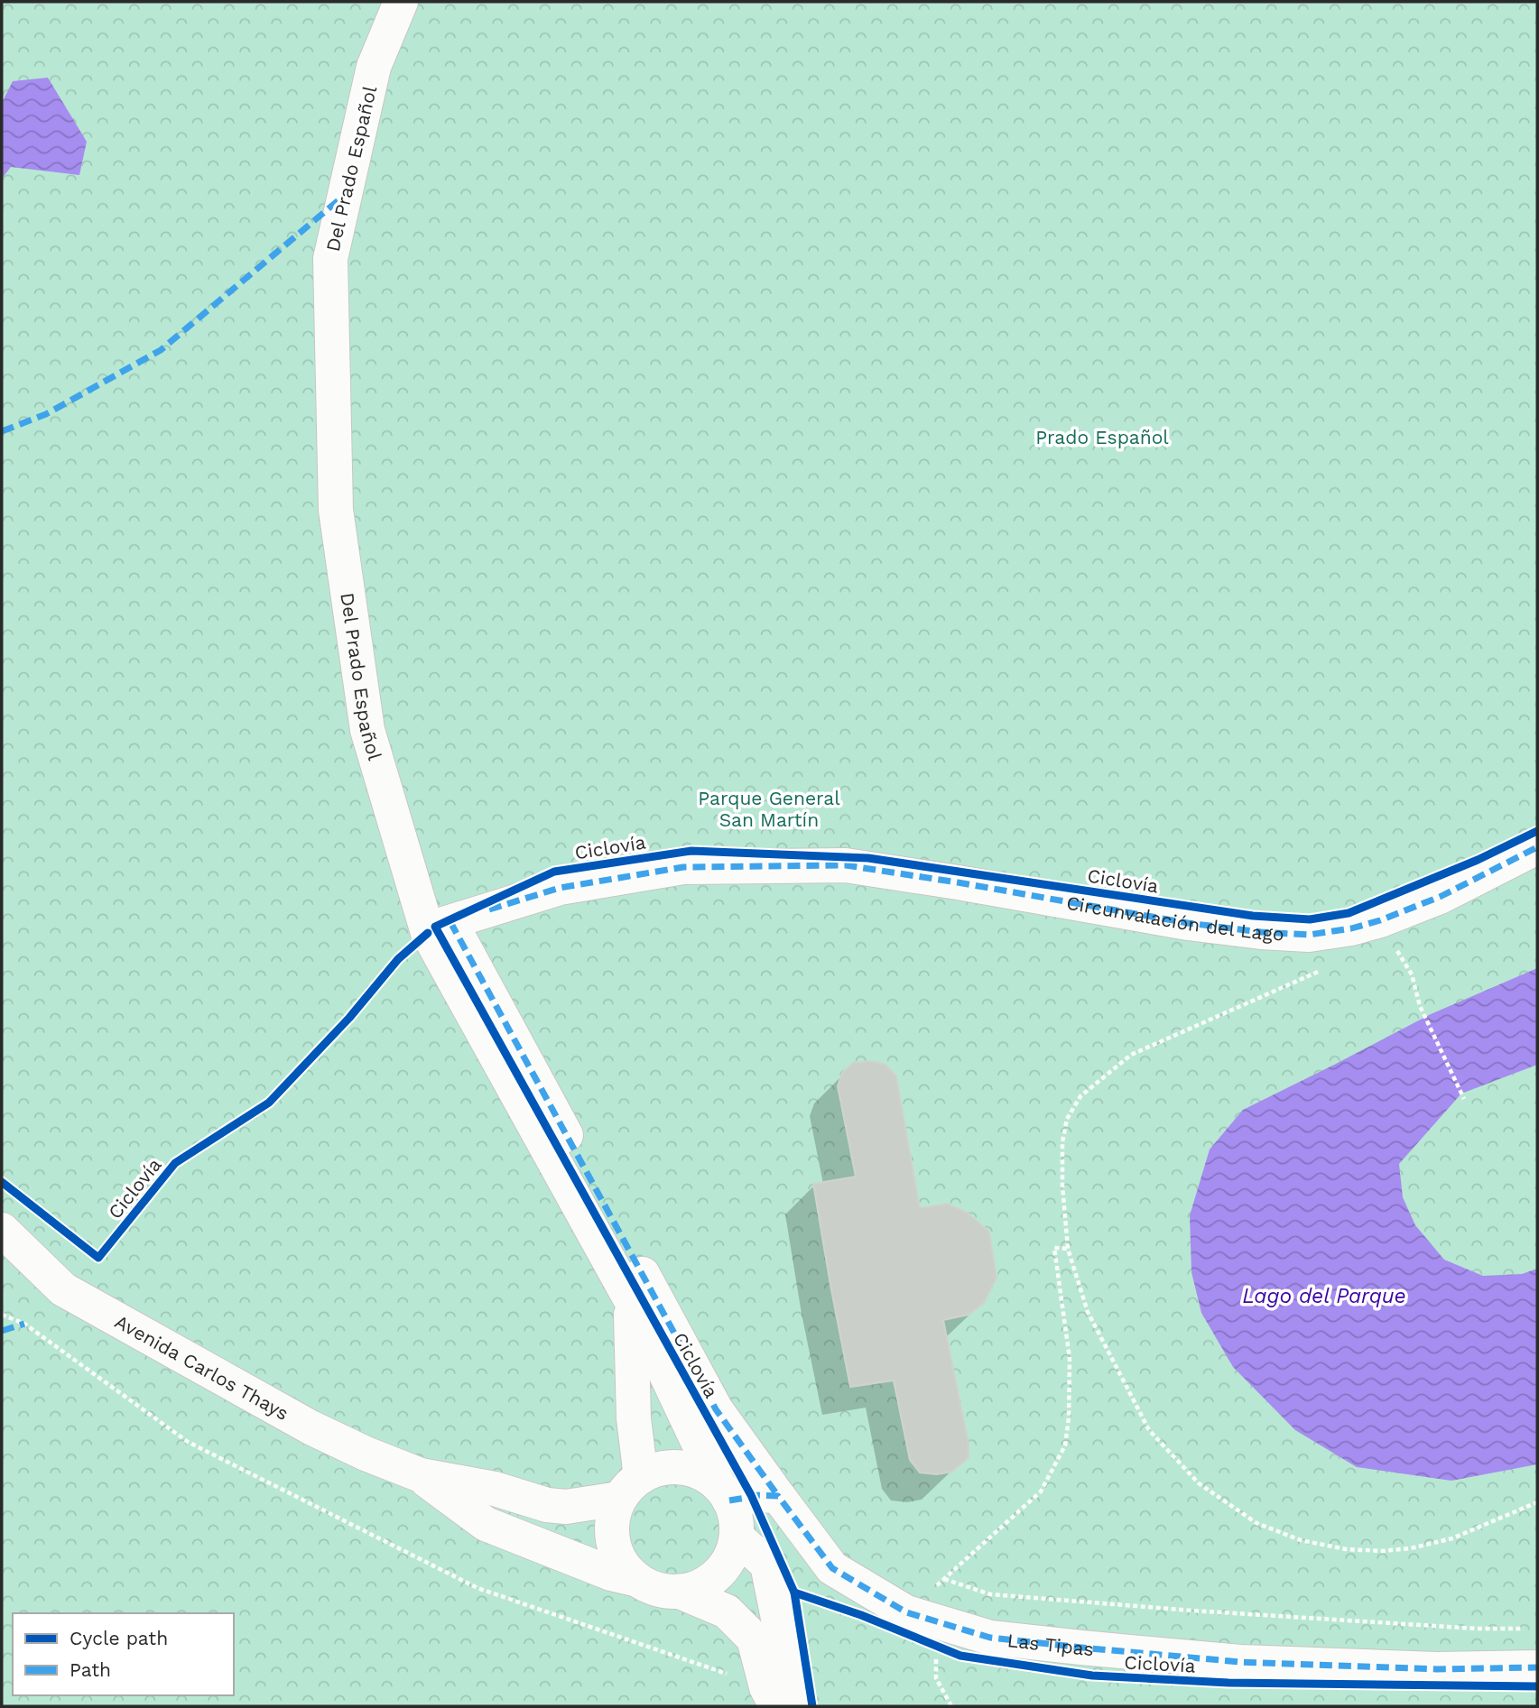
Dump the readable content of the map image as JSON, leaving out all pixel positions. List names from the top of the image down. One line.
{"streets":{"street":["Del Prado Español","Circunvalación del Lago","Avenida Carlos Thays","Las Tipas"],"cycle path":["Ciclovía"]},"crossings":[["Del Prado Español","Circunvalación del Lago"],["Del Prado Español","Avenida Carlos Thays"],["Del Prado Español","Las Tipas"],["Circunvalación del Lago","Las Tipas"]],"water":["Lago del Parque"],"parks":["Prado Español","Parque General San Martín"],"legend":["Cycle path","Path"]}
